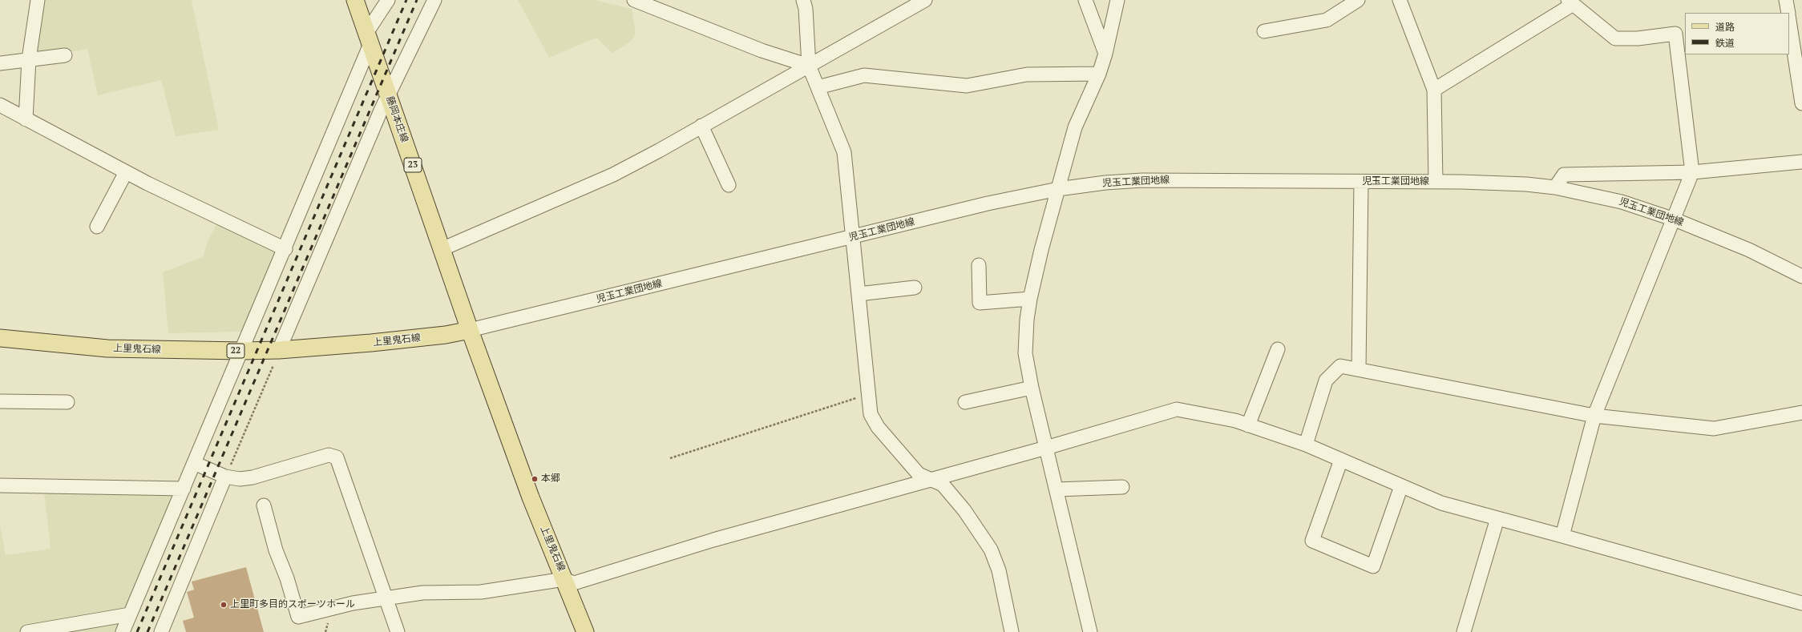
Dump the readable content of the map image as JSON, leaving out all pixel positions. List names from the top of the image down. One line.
{"streets":{"main road":["藤岡本庄線","23","上里鬼石線","22"],"street":["児玉工業団地線"]},"crossings":[["藤岡本庄線","児玉工業団地線"],["藤岡本庄線","上里鬼石線"],["児玉工業団地線","上里鬼石線"]],"places":["本郷","上里町多目的スポーツホール"],"legend":["道路","鉄道"]}
